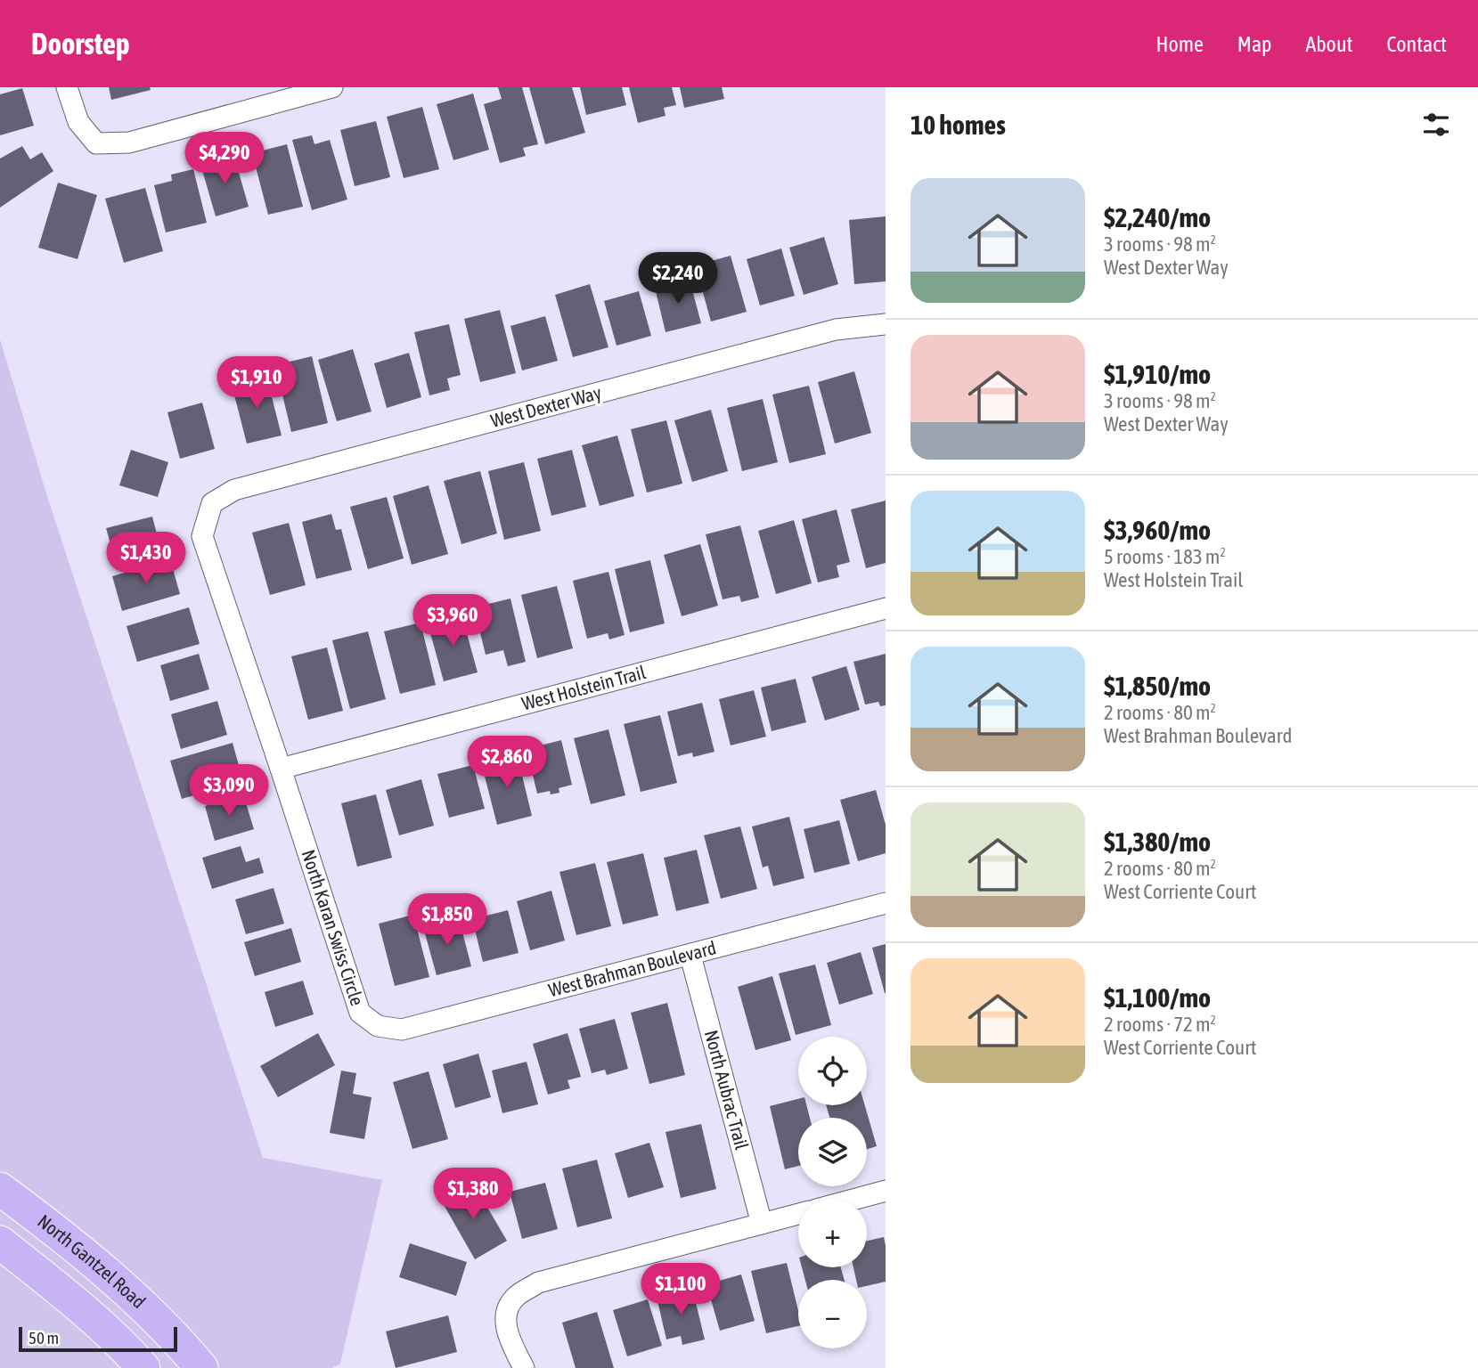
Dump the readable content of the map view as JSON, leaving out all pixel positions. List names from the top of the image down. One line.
{"streets":{"main road":["North Gantzel Road"],"street":["West Dexter Way","West Holstein Trail","North Karan Swiss Circle","West Brahman Boulevard","North Aubrac Trail"]},"crossings":[["West Dexter Way","North Karan Swiss Circle"],["West Holstein Trail","North Karan Swiss Circle"],["North Karan Swiss Circle","West Brahman Boulevard"],["West Brahman Boulevard","North Aubrac Trail"]],"scale_bar":"50 m","page":{"header":"Doorstep","nav":["Home","Map","About","Contact"],"heading":"10 homes","price":["$4,290","$2,240","$1,910","$1,430","$3,960","$2,860","$3,090","$1,850","$1,380","$1,100"],"list":[{"name":"$2,240/mo","note":"3 rooms · 98 m² · West Dexter Way"},{"name":"$1,910/mo","note":"3 rooms · 98 m² · West Dexter Way"},{"name":"$3,960/mo","note":"5 rooms · 183 m² · West Holstein Trail"},{"name":"$1,850/mo","note":"2 rooms · 80 m² · West Brahman Boulevard"},{"name":"$1,380/mo","note":"2 rooms · 80 m² · West Corriente Court"},{"name":"$1,100/mo","note":"2 rooms · 72 m² · West Corriente Court"}],"map_buttons":["+","−"],"scale":"50 m"}}
